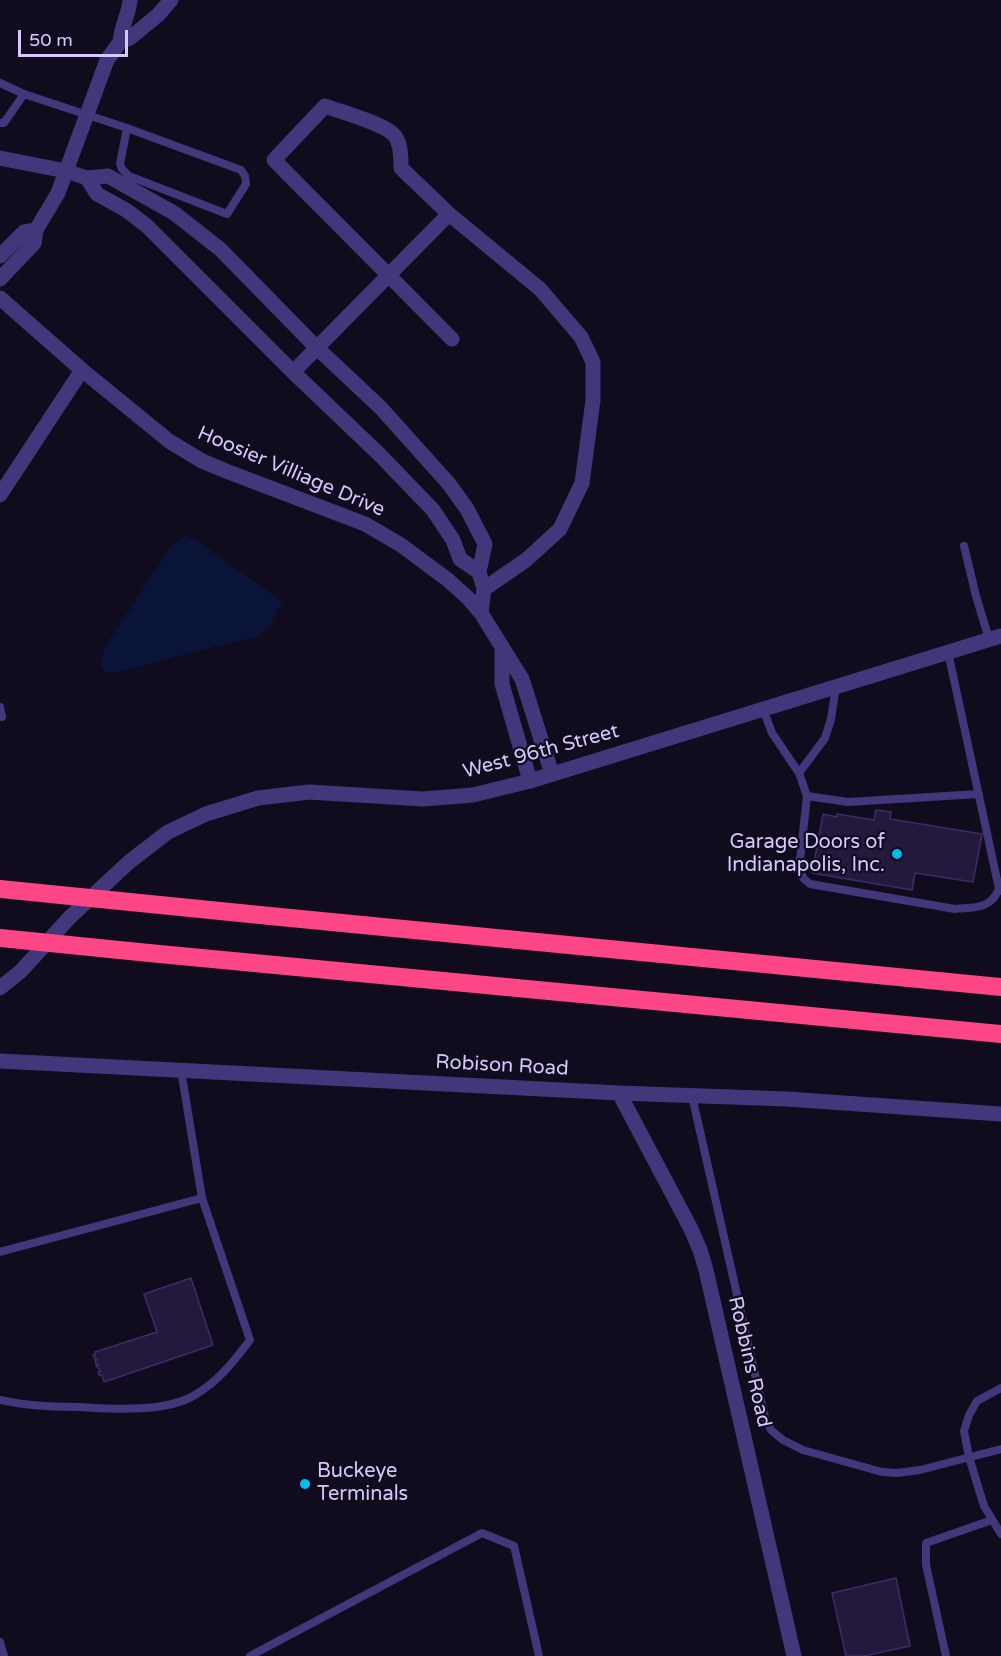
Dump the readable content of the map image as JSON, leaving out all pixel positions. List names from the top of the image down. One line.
{"streets":{"street":["Hoosier Villiage Drive","West 96th Street","Robison Road","Robbins Road"]},"crossings":[["Hoosier Villiage Drive","West 96th Street"],["Robison Road","Robbins Road"]],"places":["Garage Doors of Indianapolis, Inc.","Buckeye Terminals"],"scale_bar":"50 m"}
